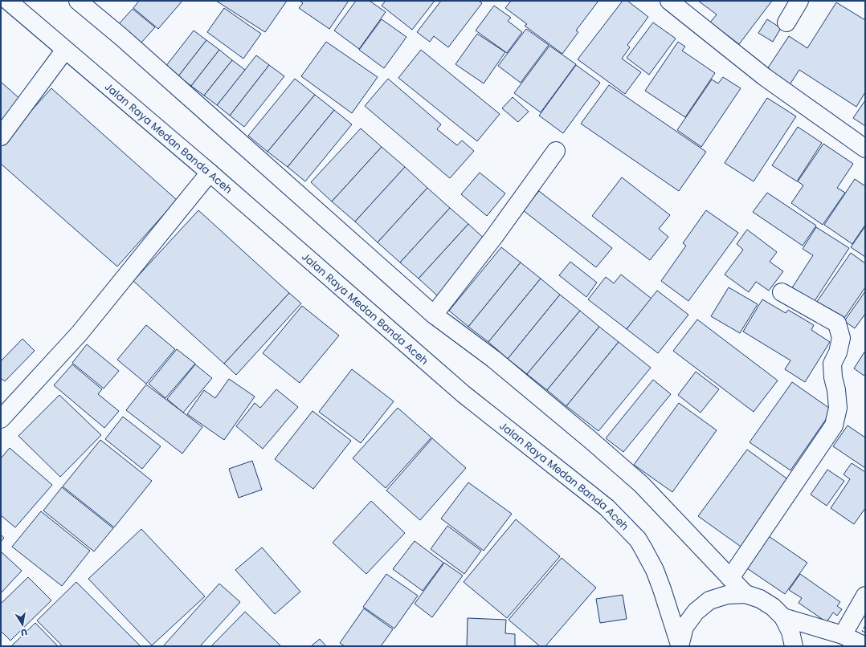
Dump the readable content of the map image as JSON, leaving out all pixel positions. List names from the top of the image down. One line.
{"streets":{"main road":["Jalan Raya Medan Banda Aceh"]},"north":"bottom"}
